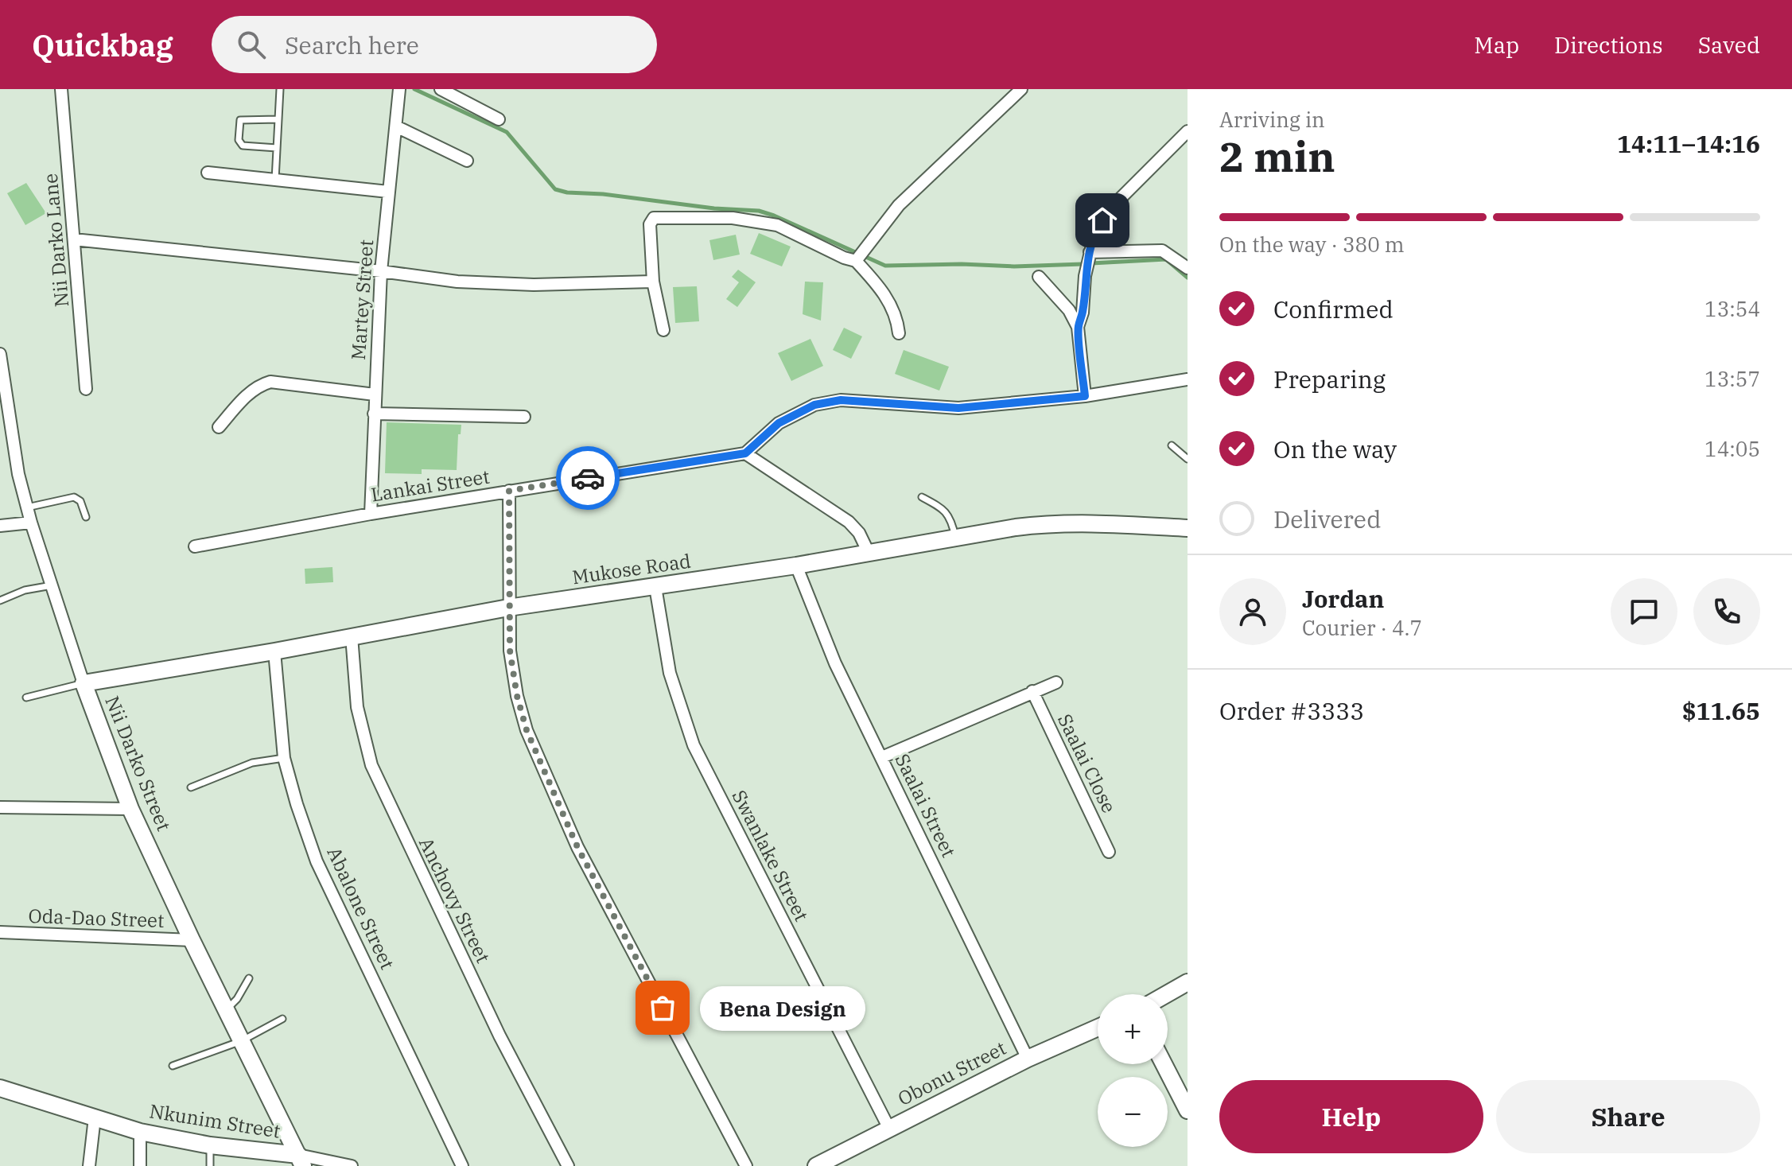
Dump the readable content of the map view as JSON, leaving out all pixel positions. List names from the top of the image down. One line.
{"streets":{"street":["Nii Darko Lane","Martey Street","Lankai Street","Mukose Road","Nii Darko Street","Saalai Close","Saalai Street","Swanlake Street","Anchovy Street","Abalone Street","Oda-Dao Street","Obonu Street","Nkunim Street"]},"crossings":[["Martey Street","Lankai Street"],["Mukose Road","Nii Darko Street"],["Mukose Road","Saalai Street"],["Mukose Road","Swanlake Street"],["Mukose Road","Anchovy Street"],["Mukose Road","Abalone Street"],["Nii Darko Street","Oda-Dao Street"],["Nii Darko Street","Nkunim Street"],["Saalai Street","Obonu Street"],["Swanlake Street","Obonu Street"]],"places":["Bena Design"],"page":{"header":"Quickbag","search":"Search here","nav":["Map","Directions","Saved"],"heading":["2 min","Arriving in","14:11–14:16"],"panel":["Jordan","Courier · 4.7","Order #3333","$11.65"],"bar":"On the way · 380 m","list":[["Confirmed","13:54"],["Preparing","13:57"],["On the way","14:05"],"Delivered"],"bubble":"Bena Design","map_buttons":["+","−"],"buttons":["Help","Share"]}}
